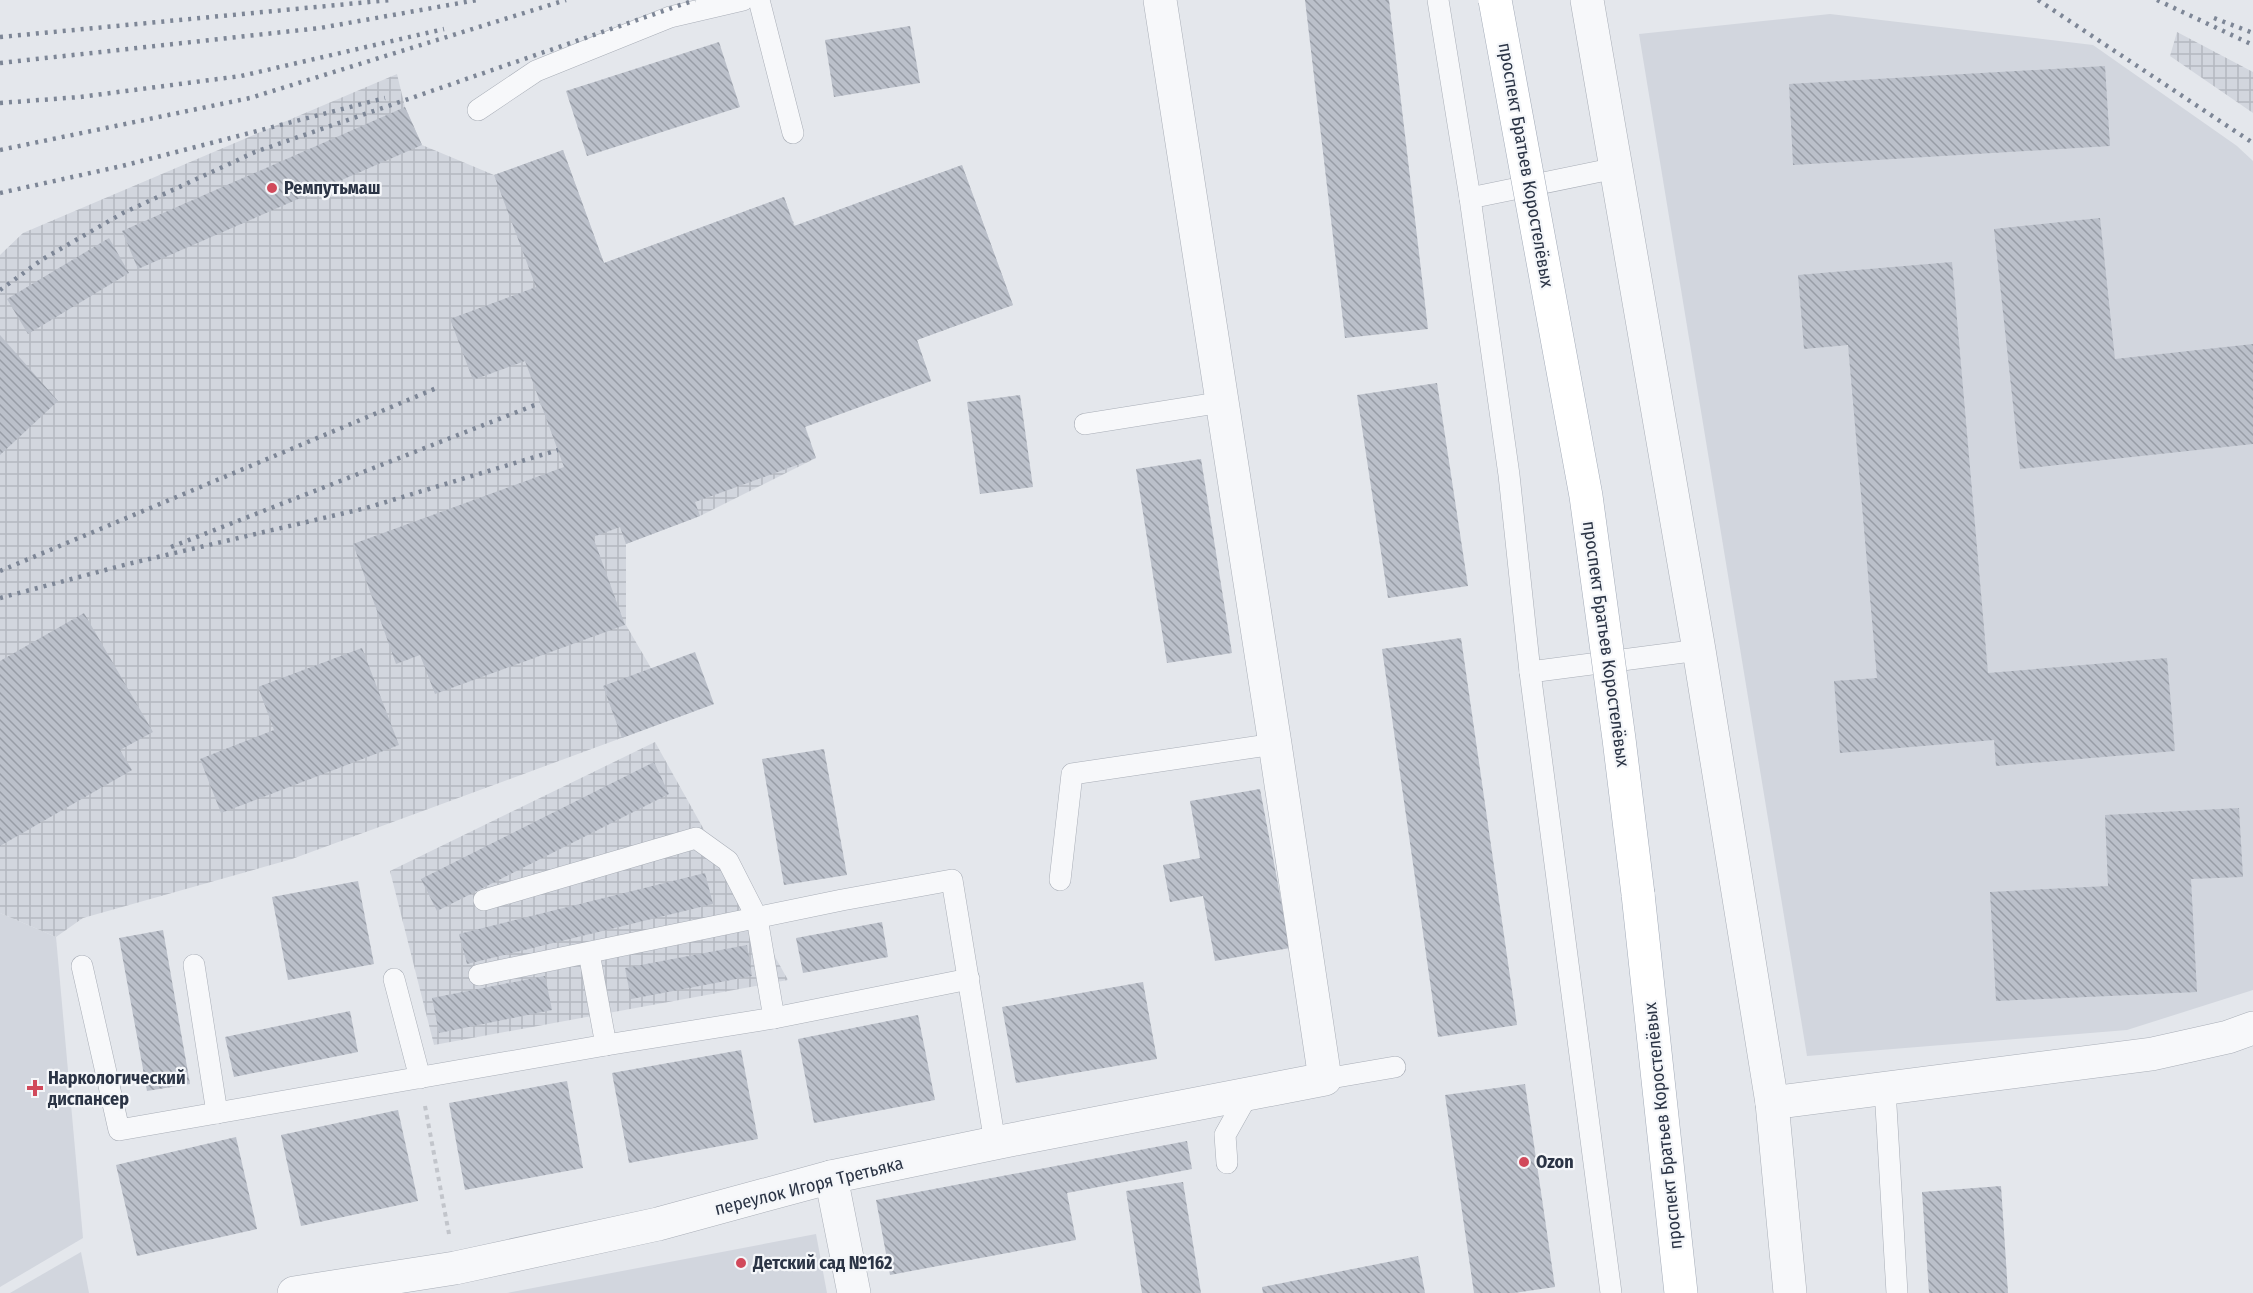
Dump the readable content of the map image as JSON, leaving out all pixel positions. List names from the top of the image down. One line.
{"streets":{"main road":["проспект Братьев Коростелёвых"],"street":["переулок Игоря Третьяка"]},"places":{"other":["Ремпутьмаш","Ozon","Детский сад №162"],"health":["Наркологический диспансер"]}}
